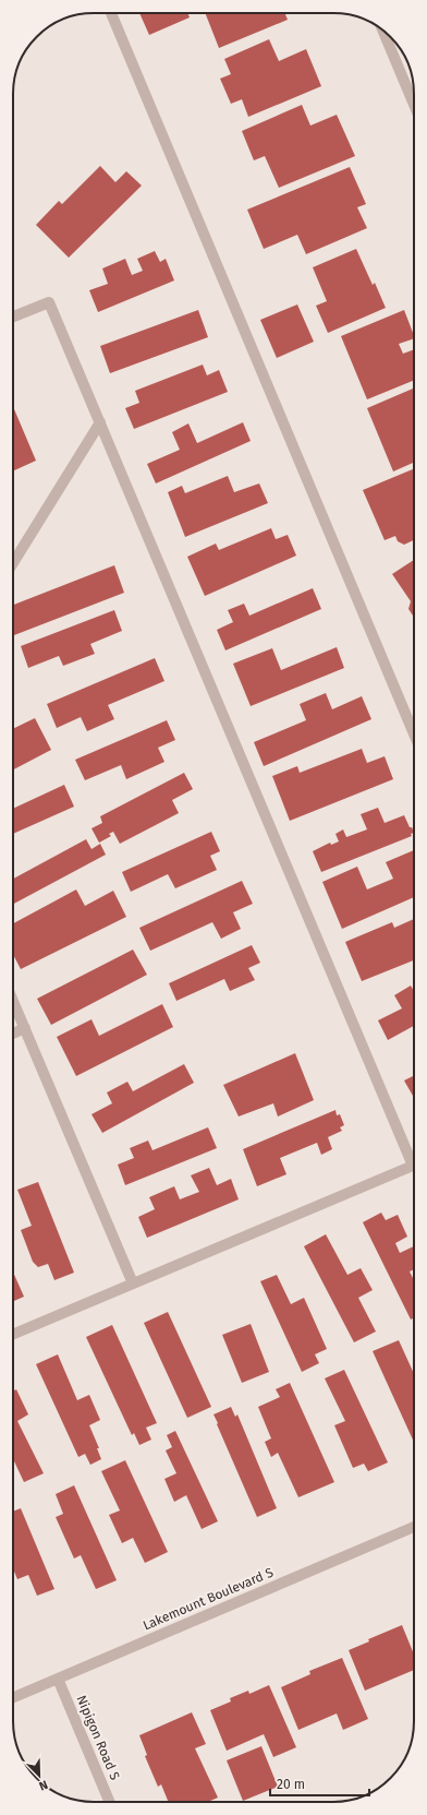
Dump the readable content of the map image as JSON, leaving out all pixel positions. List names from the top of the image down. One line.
{"streets":{"street":["Lakemount Boulevard S","Nipigon Road S"]},"crossings":[["Lakemount Boulevard S","Nipigon Road S"]],"scale_bar":"20 m","north":"bottom right"}
